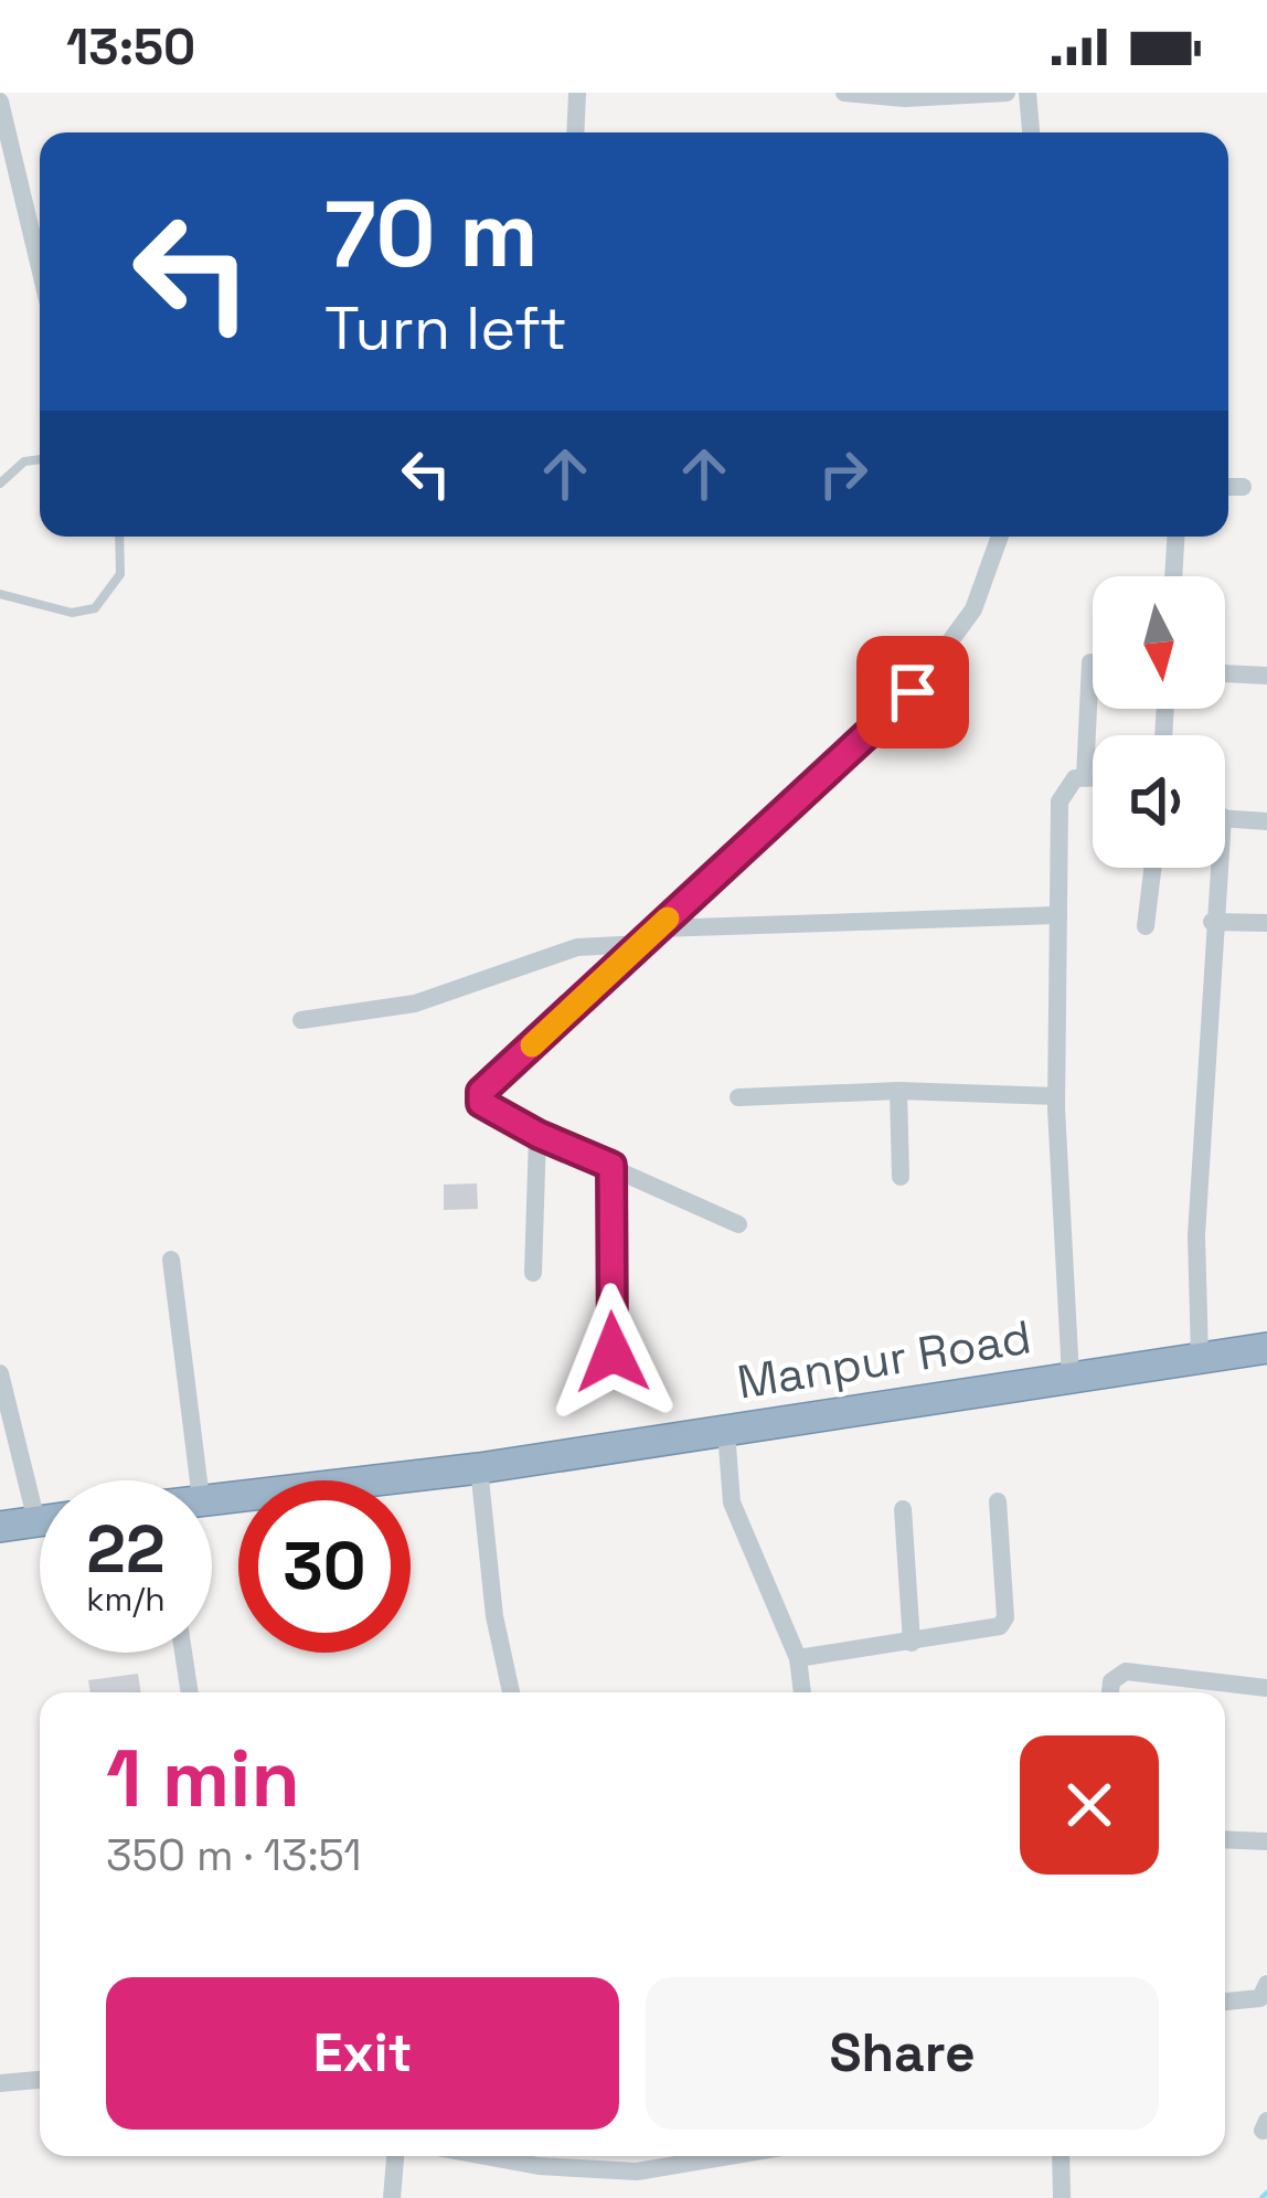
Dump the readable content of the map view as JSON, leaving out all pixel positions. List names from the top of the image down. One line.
{"streets":{"highway":["Manpur Road"]},"north":"bottom","page":{"status":"13:50","turn":["70 m","Turn left"],"speed":"22 km/h","limit":"30","heading":["1 min","350 m · 13:51"],"buttons":["Exit","Share"]}}
